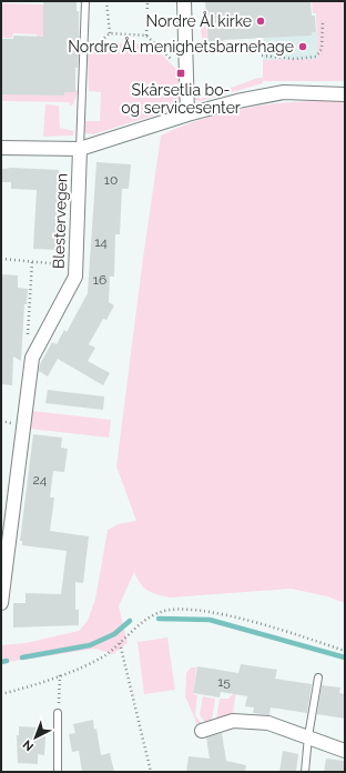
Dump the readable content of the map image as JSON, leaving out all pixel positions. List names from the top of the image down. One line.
{"streets":{"street":["Blestervegen"]},"places":{"other":["Nordre Ål kirke","Nordre Ål menighetsbarnehage"],"transit":["Skårsetlia bo- og servicesenter"]},"house_numbers":["10","14","16","24","15"],"north":"bottom left"}
